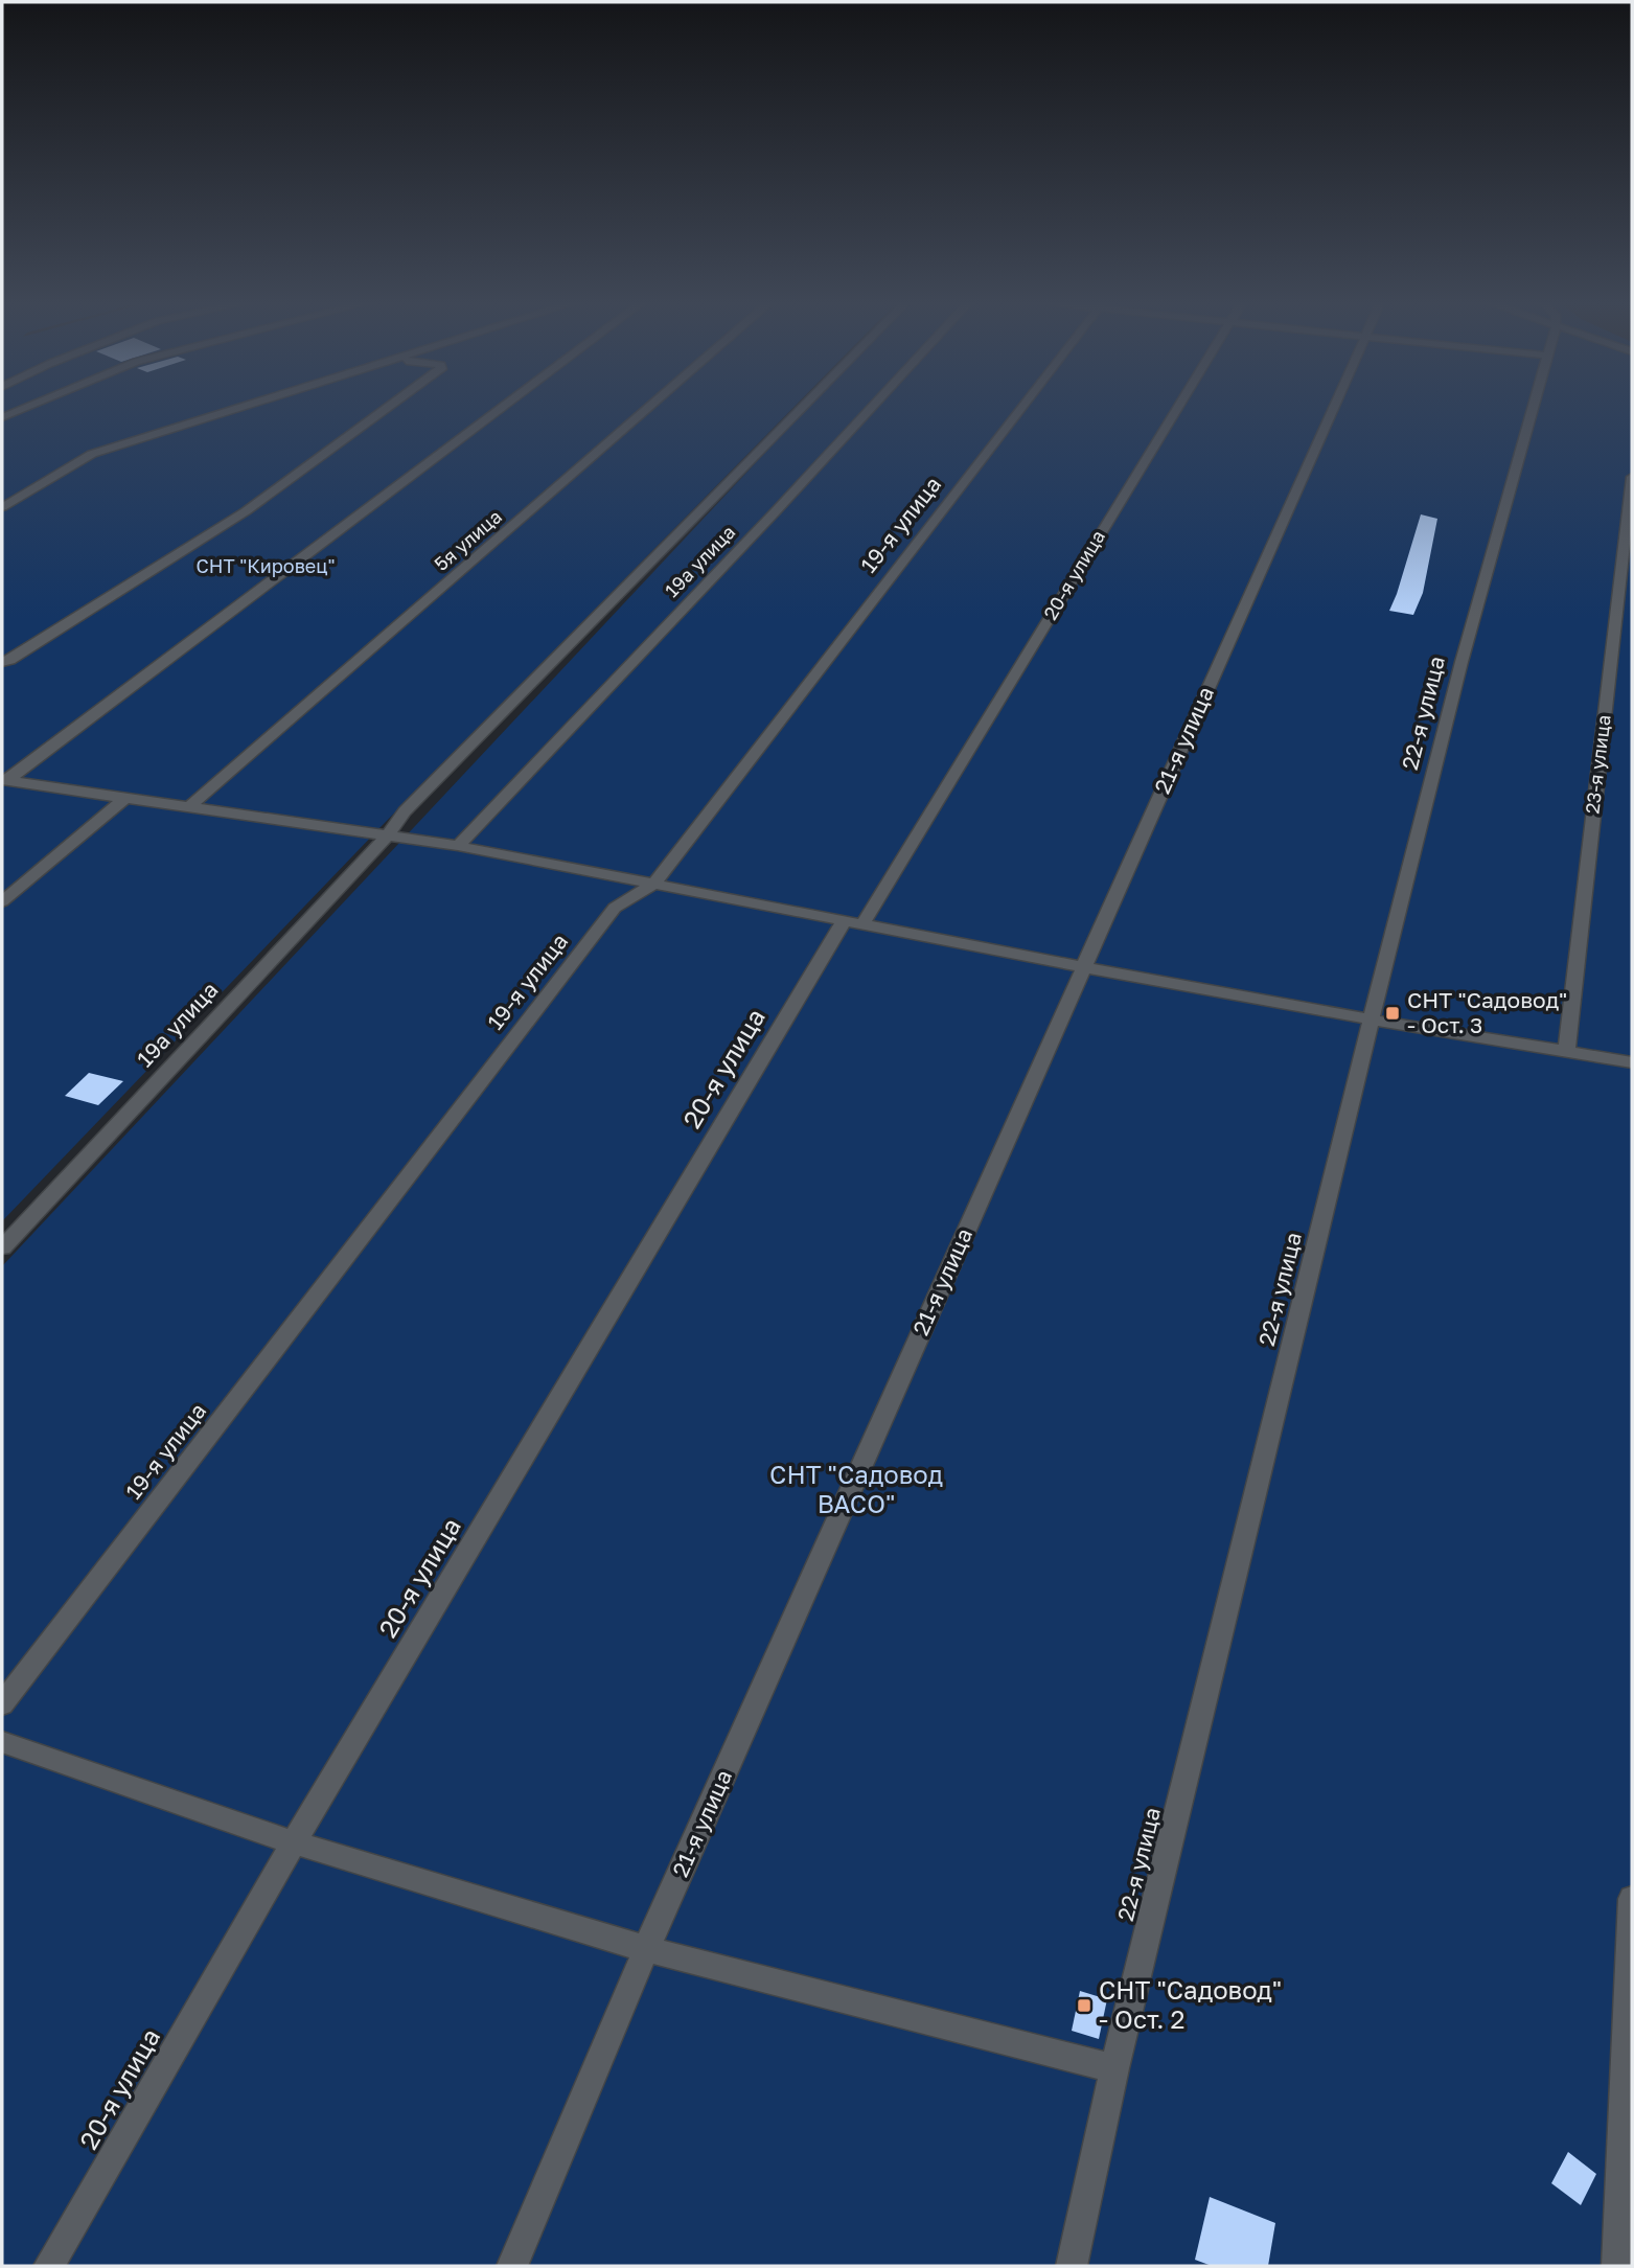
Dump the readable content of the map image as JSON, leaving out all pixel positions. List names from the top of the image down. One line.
{"streets":{"street":["19-я улица","5я улица","19а улица","20-я улица","22-я улица","21-я улица","23-я улица"]},"parks":["СНТ \"Кировец\"","СНТ \"Садовод ВАСО\""],"places":{"transit":["СНТ \"Садовод\" - Ост. 3","СНТ \"Садовод\" - Ост. 2"]}}
